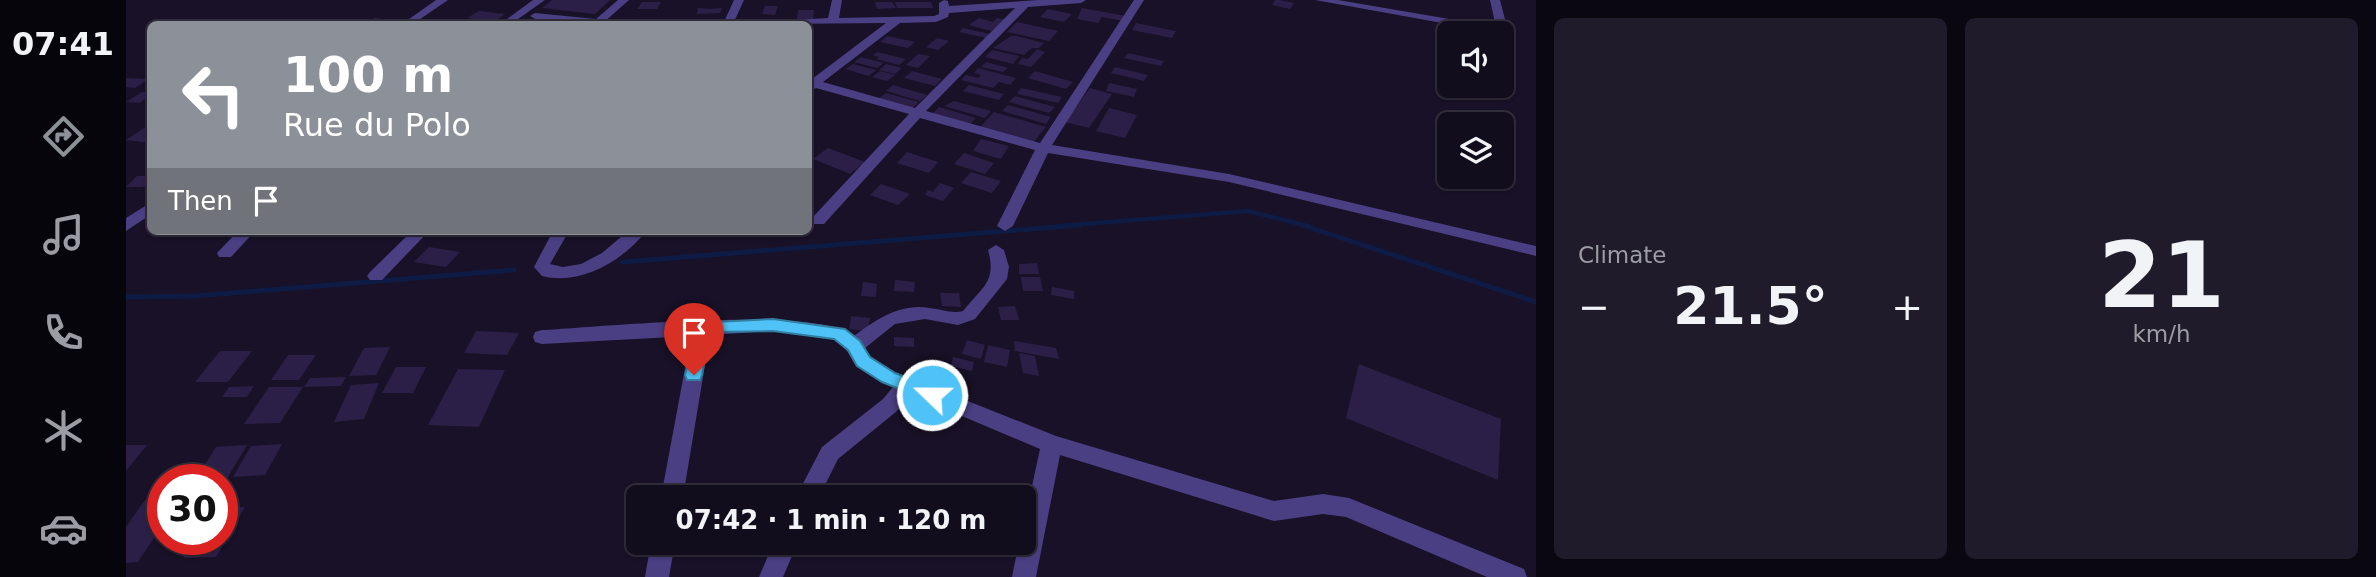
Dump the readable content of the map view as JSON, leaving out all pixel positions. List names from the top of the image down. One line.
{"page":{"tabs":"07:41","tile":["Climate",["21","km/h"]],"turn":["100 m","Rue du Polo"],"then":"Then","heat":["−","21.5°","+"],"limit":"30","trip":"07:42 · 1 min · 120 m"}}
